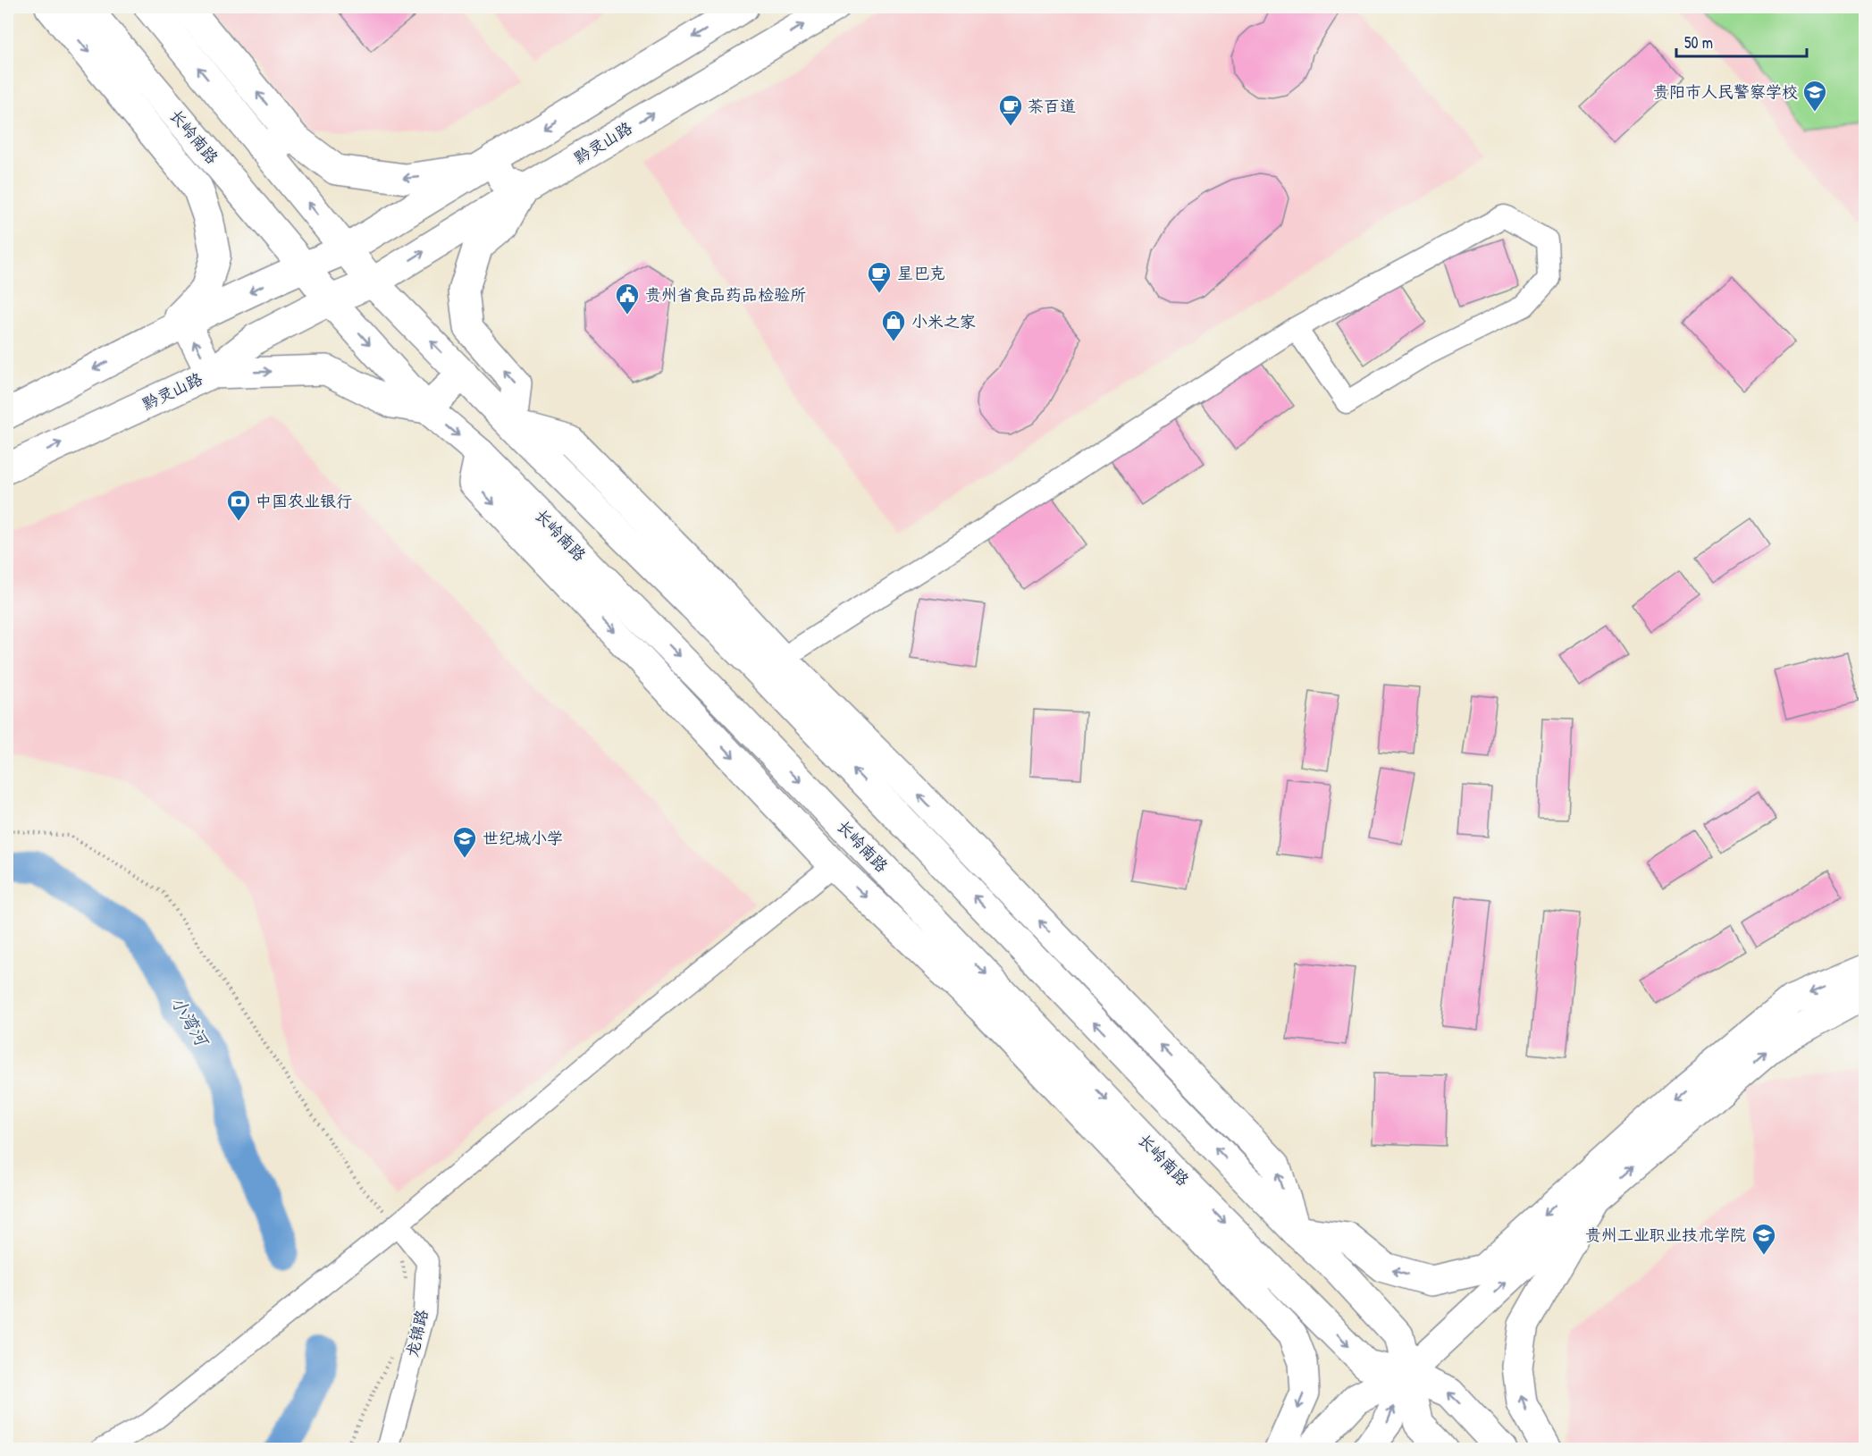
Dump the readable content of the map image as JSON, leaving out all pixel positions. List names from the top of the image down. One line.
{"streets":{"main road":["长岭南路","黔灵山路"],"street":["龙锦路"]},"crossings":[["长岭南路","黔灵山路"]],"water":["小湾河"],"places":{"school or university":["贵阳市人民警察学校","世纪城小学","贵州工业职业技术学院"],"cafe":["茶百道","星巴克"],"public building":["贵州省食品药品检验所"],"shop":["小米之家"],"bank":["中国农业银行"]},"scale_bar":"50 m"}
